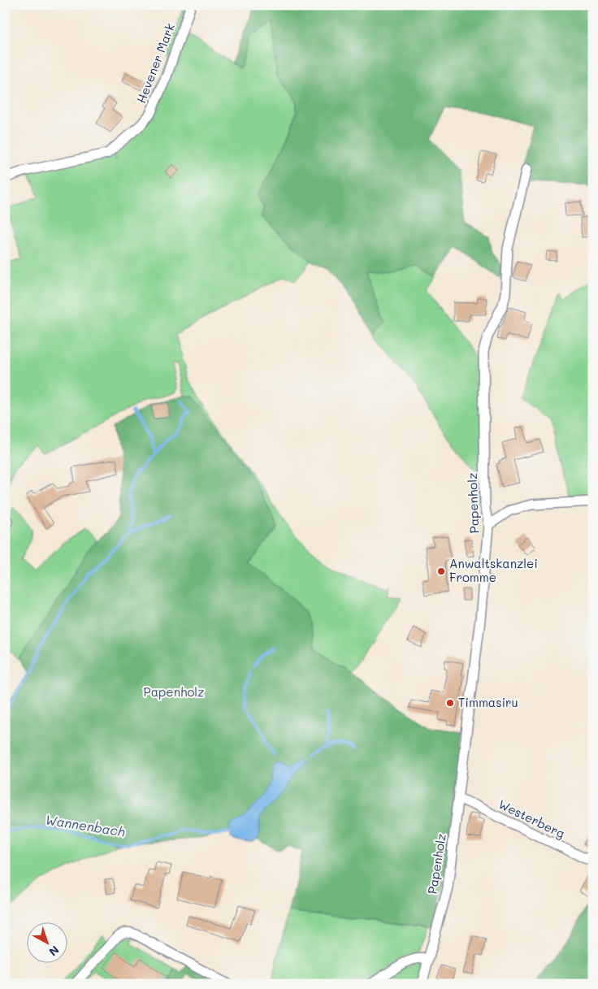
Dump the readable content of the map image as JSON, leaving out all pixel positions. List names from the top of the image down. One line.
{"streets":{"street":["Hevener Mark","Papenholz","Westerberg"]},"crossings":[["Papenholz","Westerberg"]],"water":["Wannenbach"],"parks":["Papenholz"],"places":["Anwaltskanzlei Fromme","Timmasiru"],"north":"bottom right"}
